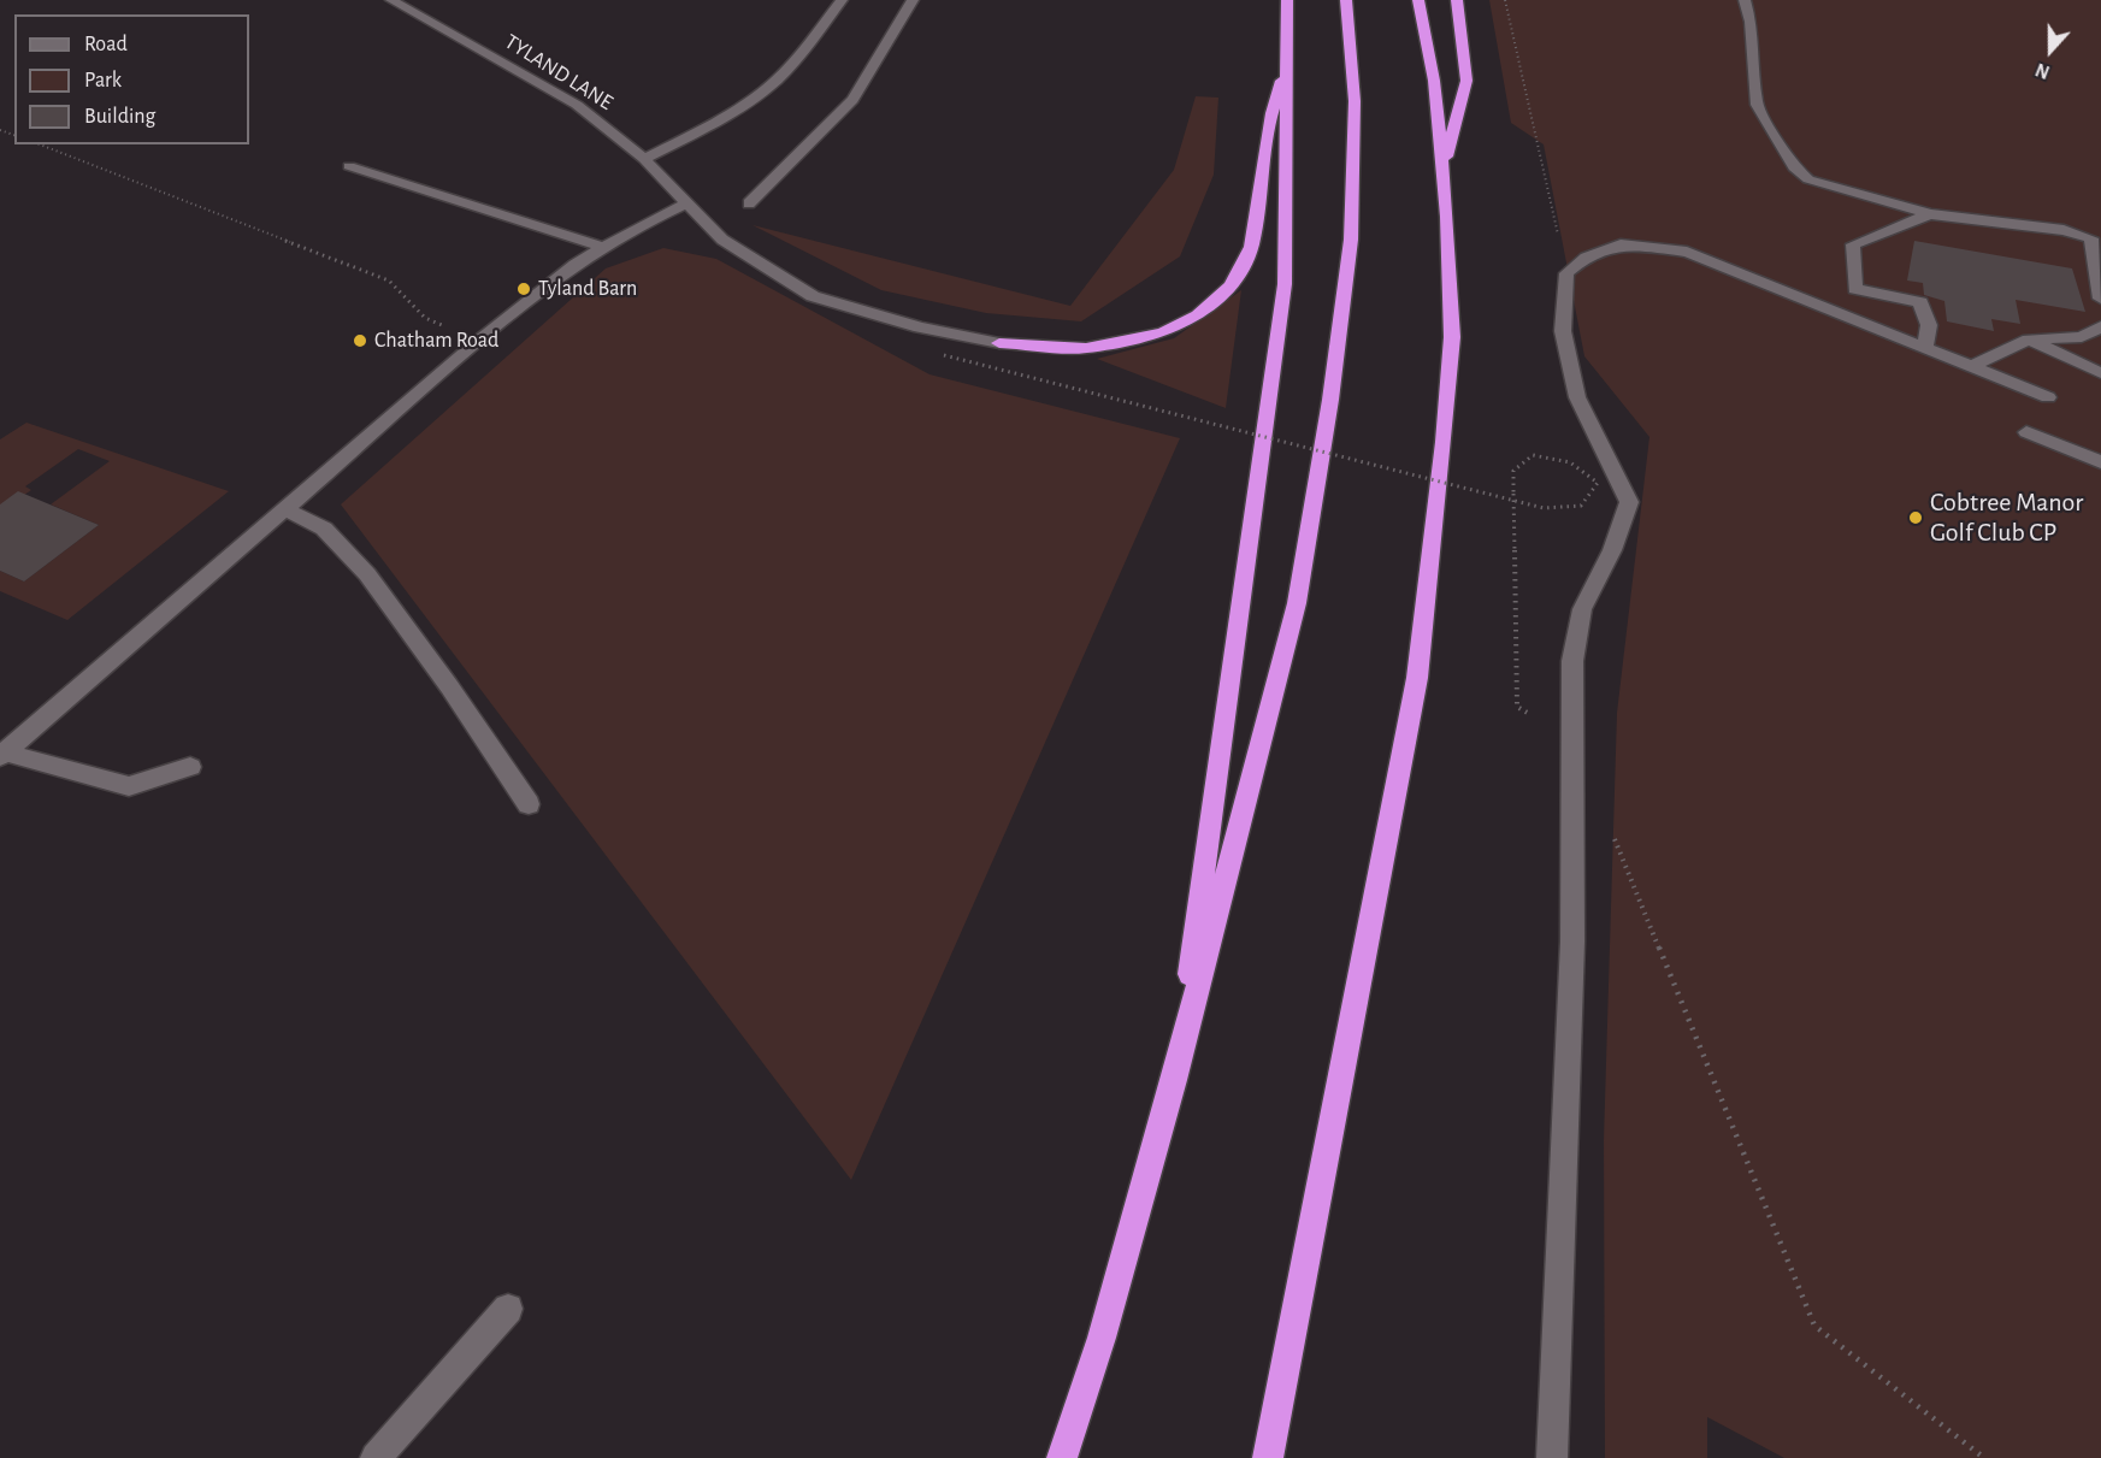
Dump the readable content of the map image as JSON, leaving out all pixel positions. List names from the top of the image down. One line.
{"streets":{"street":["TYLAND LANE"]},"places":["Tyland Barn","Chatham Road","Cobtree Manor Golf Club CP"],"legend":["Road","Park","Building"],"north":"bottom"}
